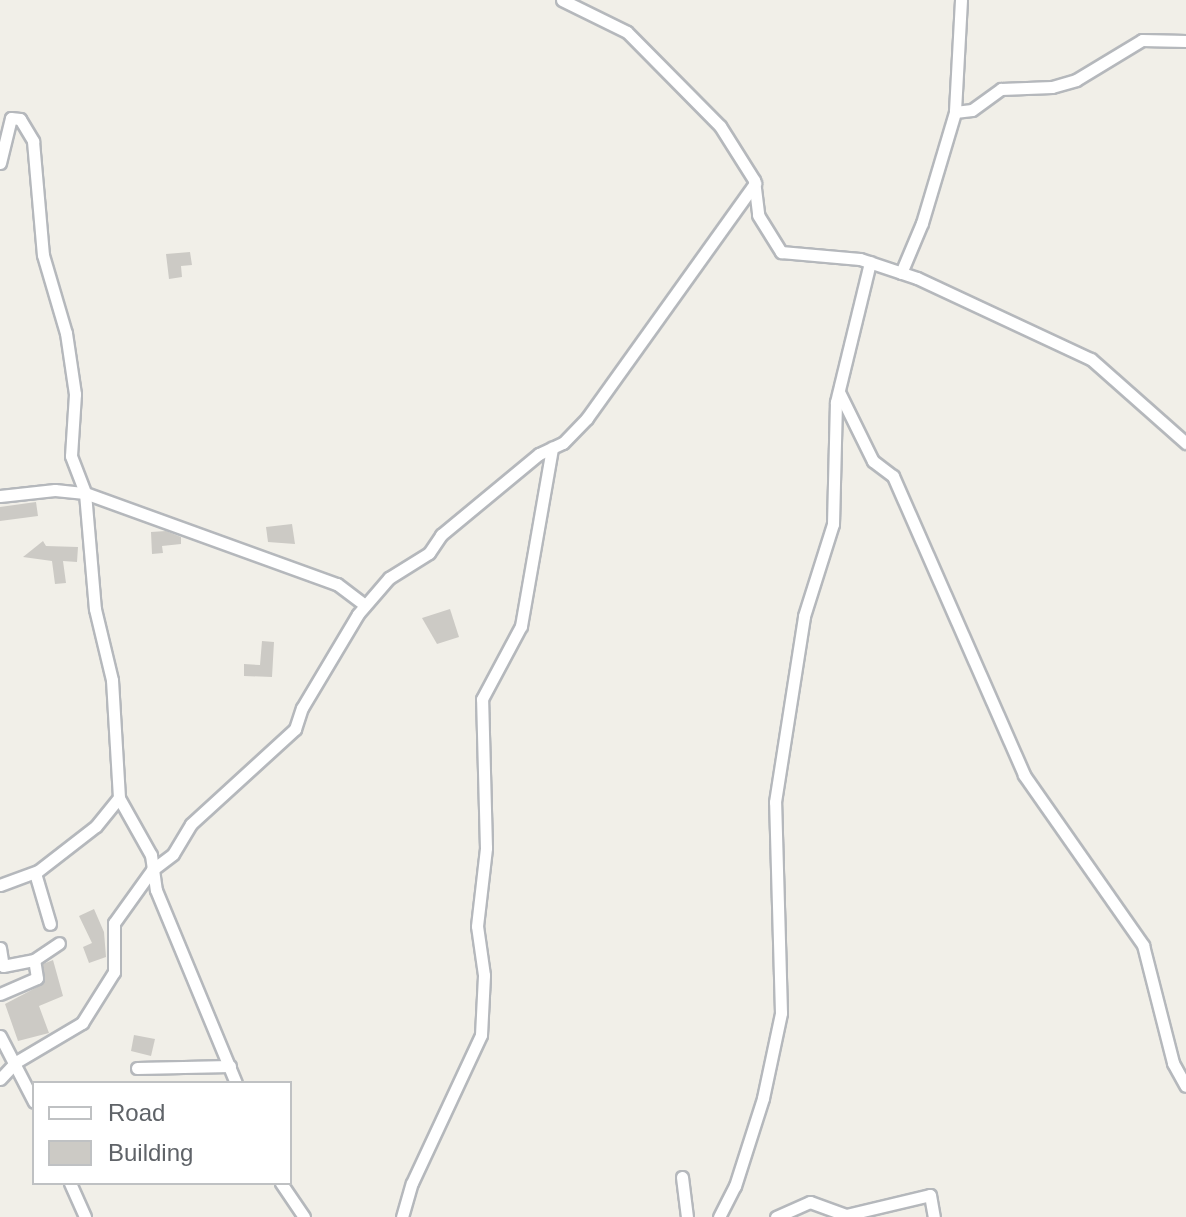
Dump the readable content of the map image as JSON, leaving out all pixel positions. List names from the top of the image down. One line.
{"legend":["Road","Building"]}
